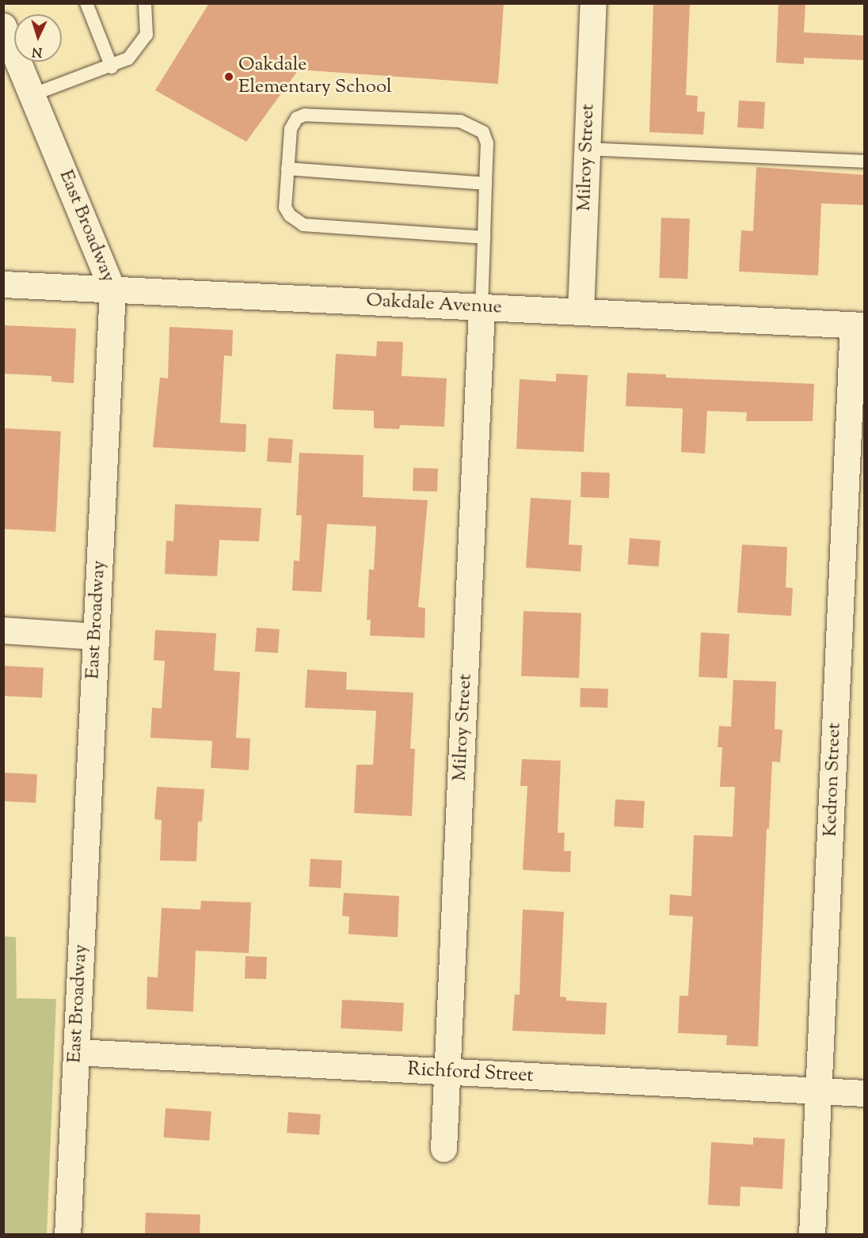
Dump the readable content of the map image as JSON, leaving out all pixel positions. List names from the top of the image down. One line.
{"streets":{"street":["Milroy Street","East Broadway","Oakdale Avenue","Kedron Street","Richford Street"]},"crossings":[["Milroy Street","Oakdale Avenue"],["Milroy Street","Richford Street"],["East Broadway","Oakdale Avenue"],["East Broadway","Richford Street"],["Oakdale Avenue","Kedron Street"],["Kedron Street","Richford Street"]],"places":["Oakdale Elementary School"],"north":"bottom"}
